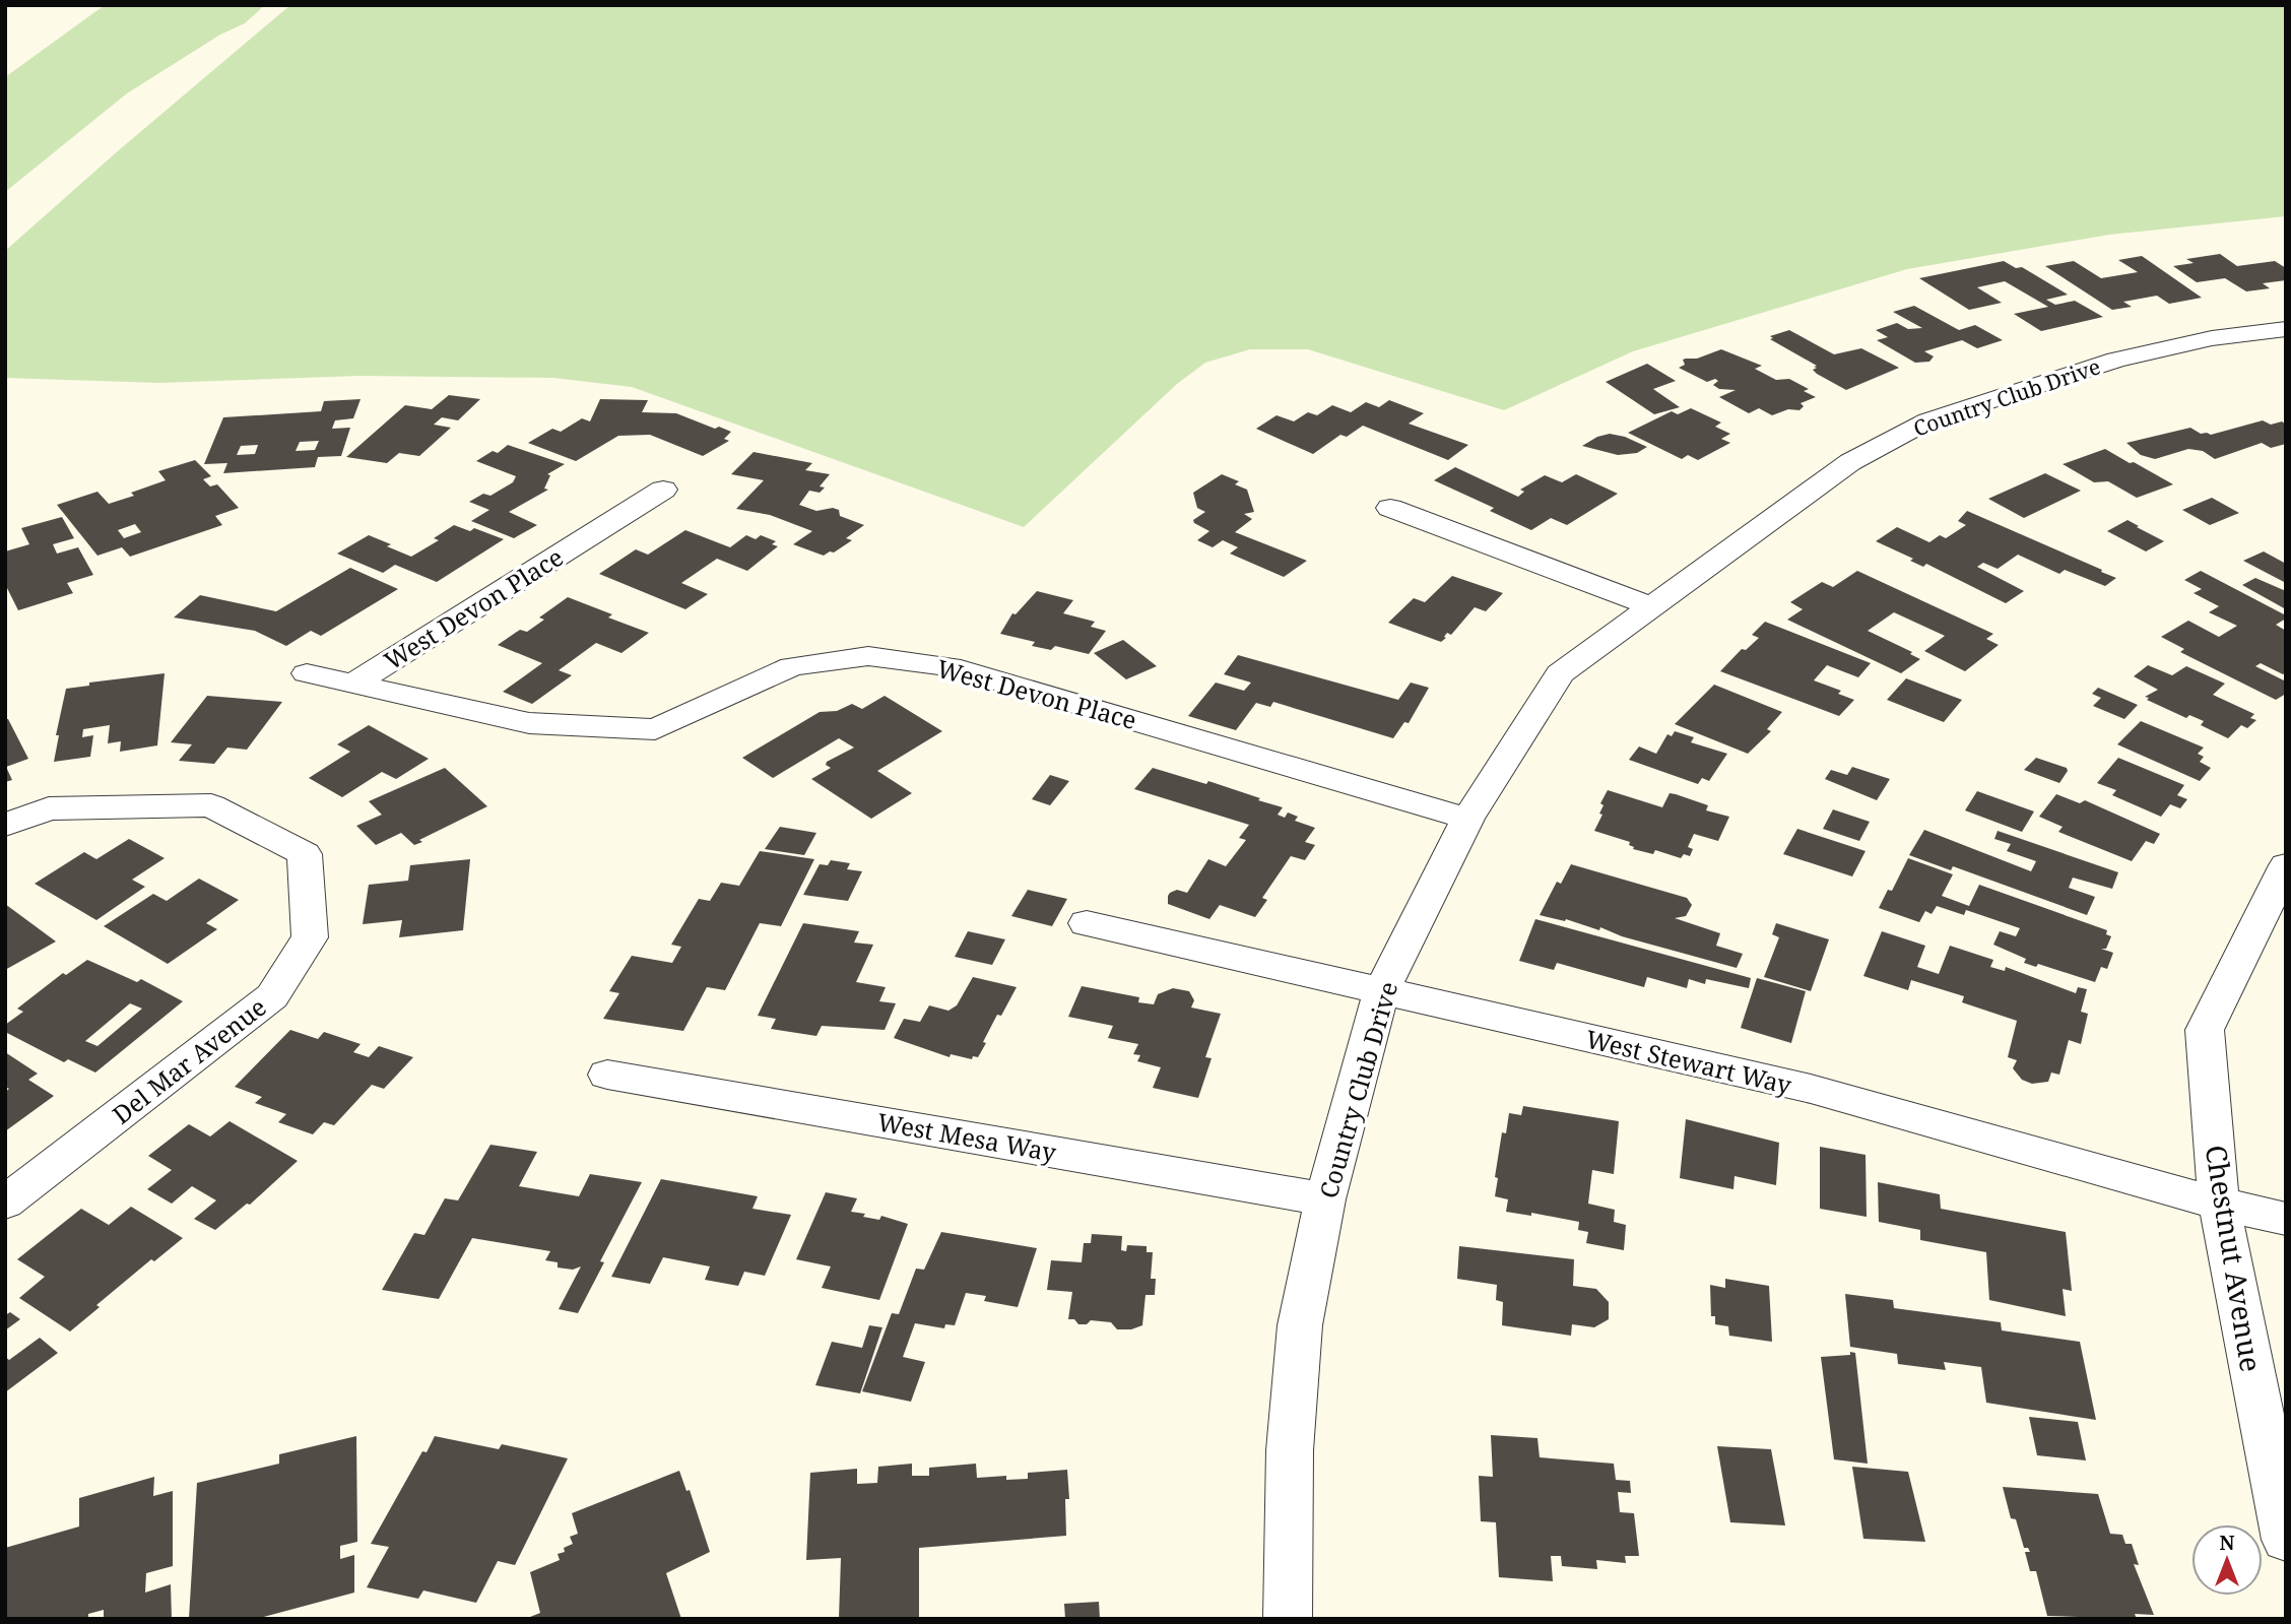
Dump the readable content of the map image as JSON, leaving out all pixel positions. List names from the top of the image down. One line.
{"streets":{"street":["Country Club Drive","West Devon Place","Del Mar Avenue","West Stewart Way","West Mesa Way","Chestnut Avenue"]},"crossings":[["Country Club Drive","West Devon Place"],["Country Club Drive","West Stewart Way"],["Country Club Drive","West Mesa Way"],["West Stewart Way","Chestnut Avenue"]],"north":"top"}
